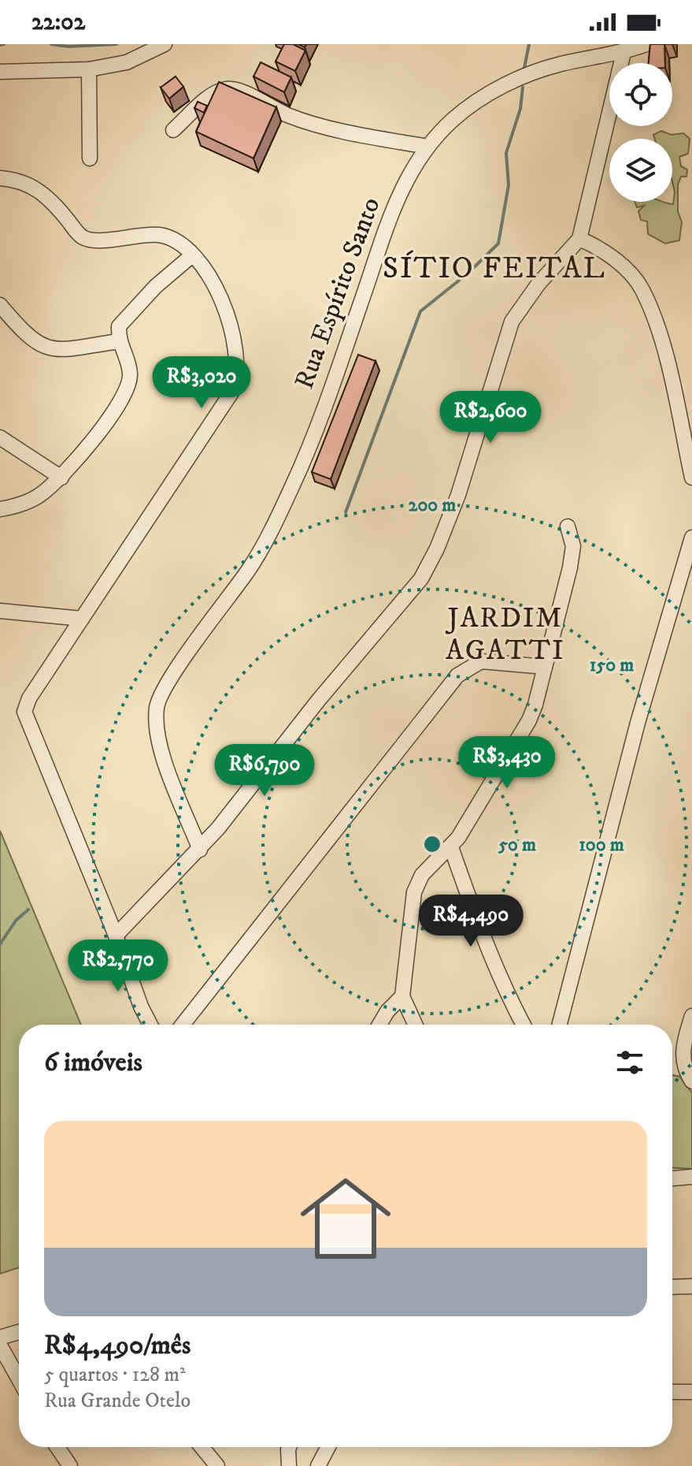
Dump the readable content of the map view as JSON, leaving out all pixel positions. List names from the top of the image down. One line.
{"streets":{"street":["Rua Espírito Santo"]},"districts":["SÍTIO FEITAL","JARDIM AGATTI"],"page":{"status":"22:02","price":["R$3,020","R$2,600","R$3,430","R$6,790","R$4,490","R$2,770"],"heading":"6 imóveis","list":[{"name":"R$4,490/mês","note":"5 quartos · 128 m² · Rua Grande Otelo"}]},"rings":["200 m","150 m","50 m","100 m"]}
